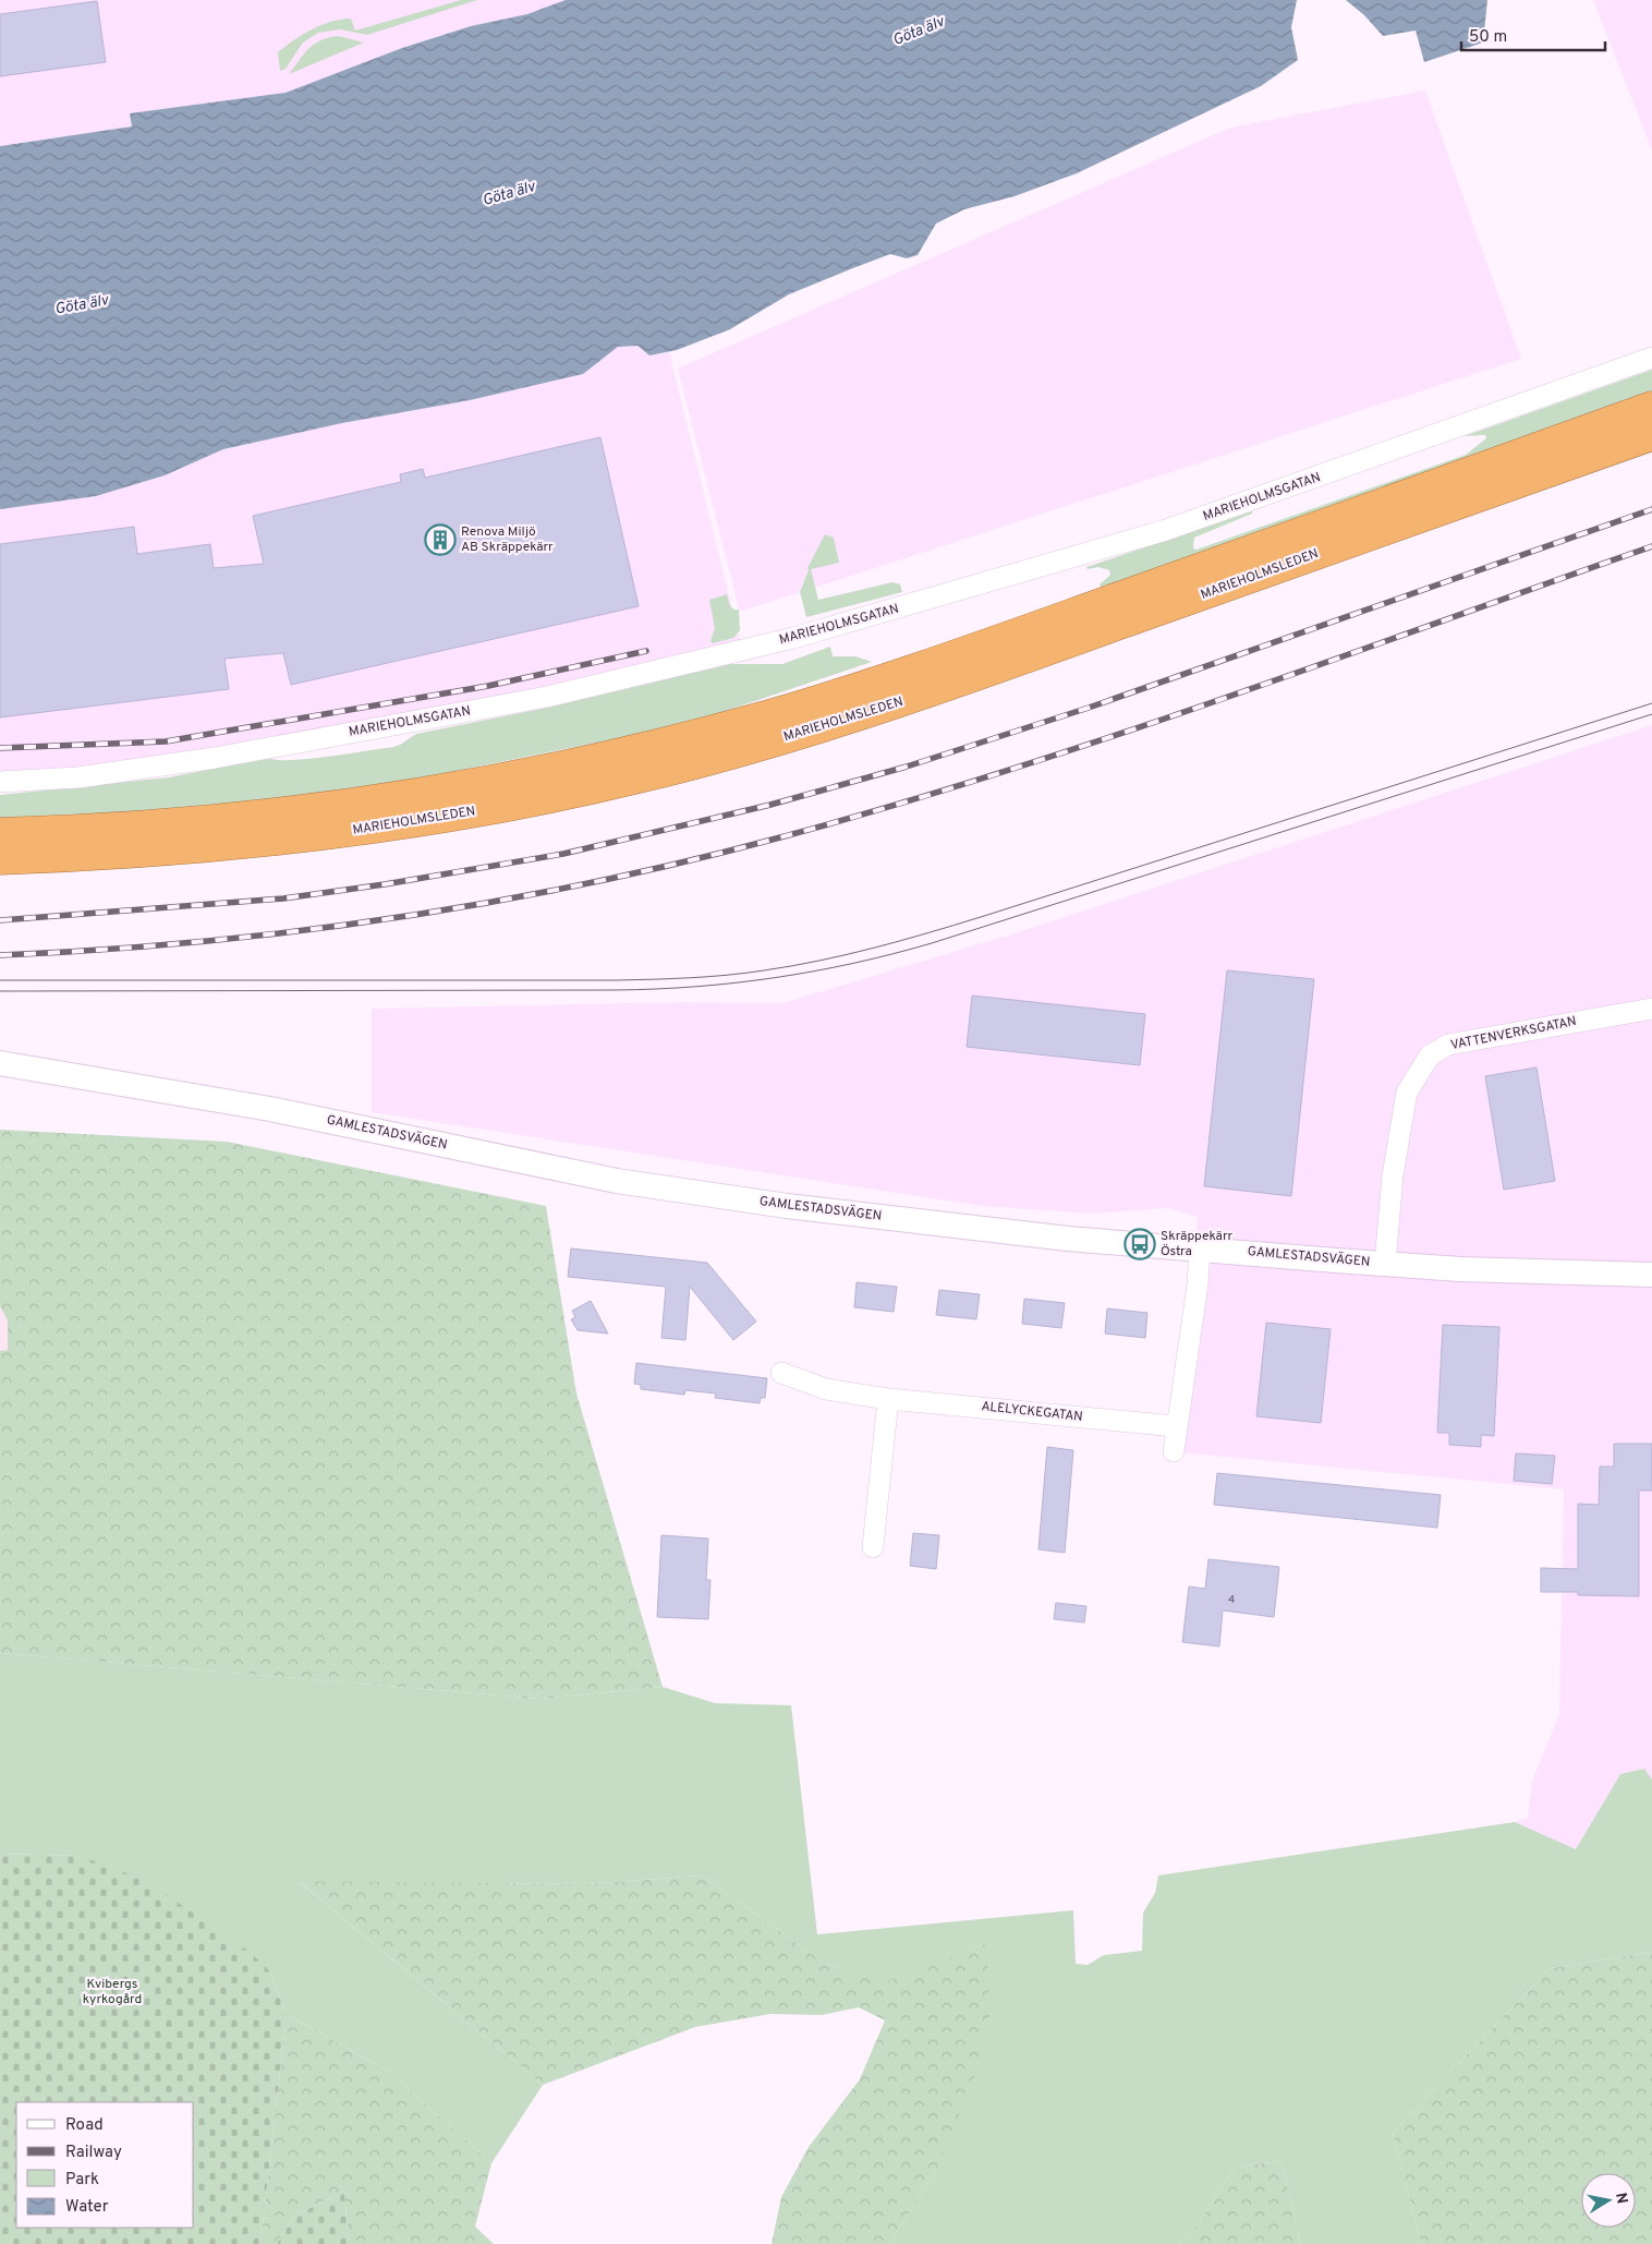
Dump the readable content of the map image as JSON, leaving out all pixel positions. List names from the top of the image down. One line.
{"streets":{"highway":["MARIEHOLMSLEDEN"],"street":["MARIEHOLMSGATAN","VATTENVERKSGATAN","GAMLESTADSVÄGEN","ALELYCKEGATAN"]},"crossings":[["VATTENVERKSGATAN","GAMLESTADSVÄGEN"]],"water":["Göta älv"],"parks":["Kvibergs kyrkogård"],"places":{"building":["Renova Miljö AB Skräppekärr"],"bus stop":["Skräppekärr Östra"]},"house_numbers":["4"],"legend":["Road","Railway","Park","Water"],"scale_bar":"50 m","north":"right"}
